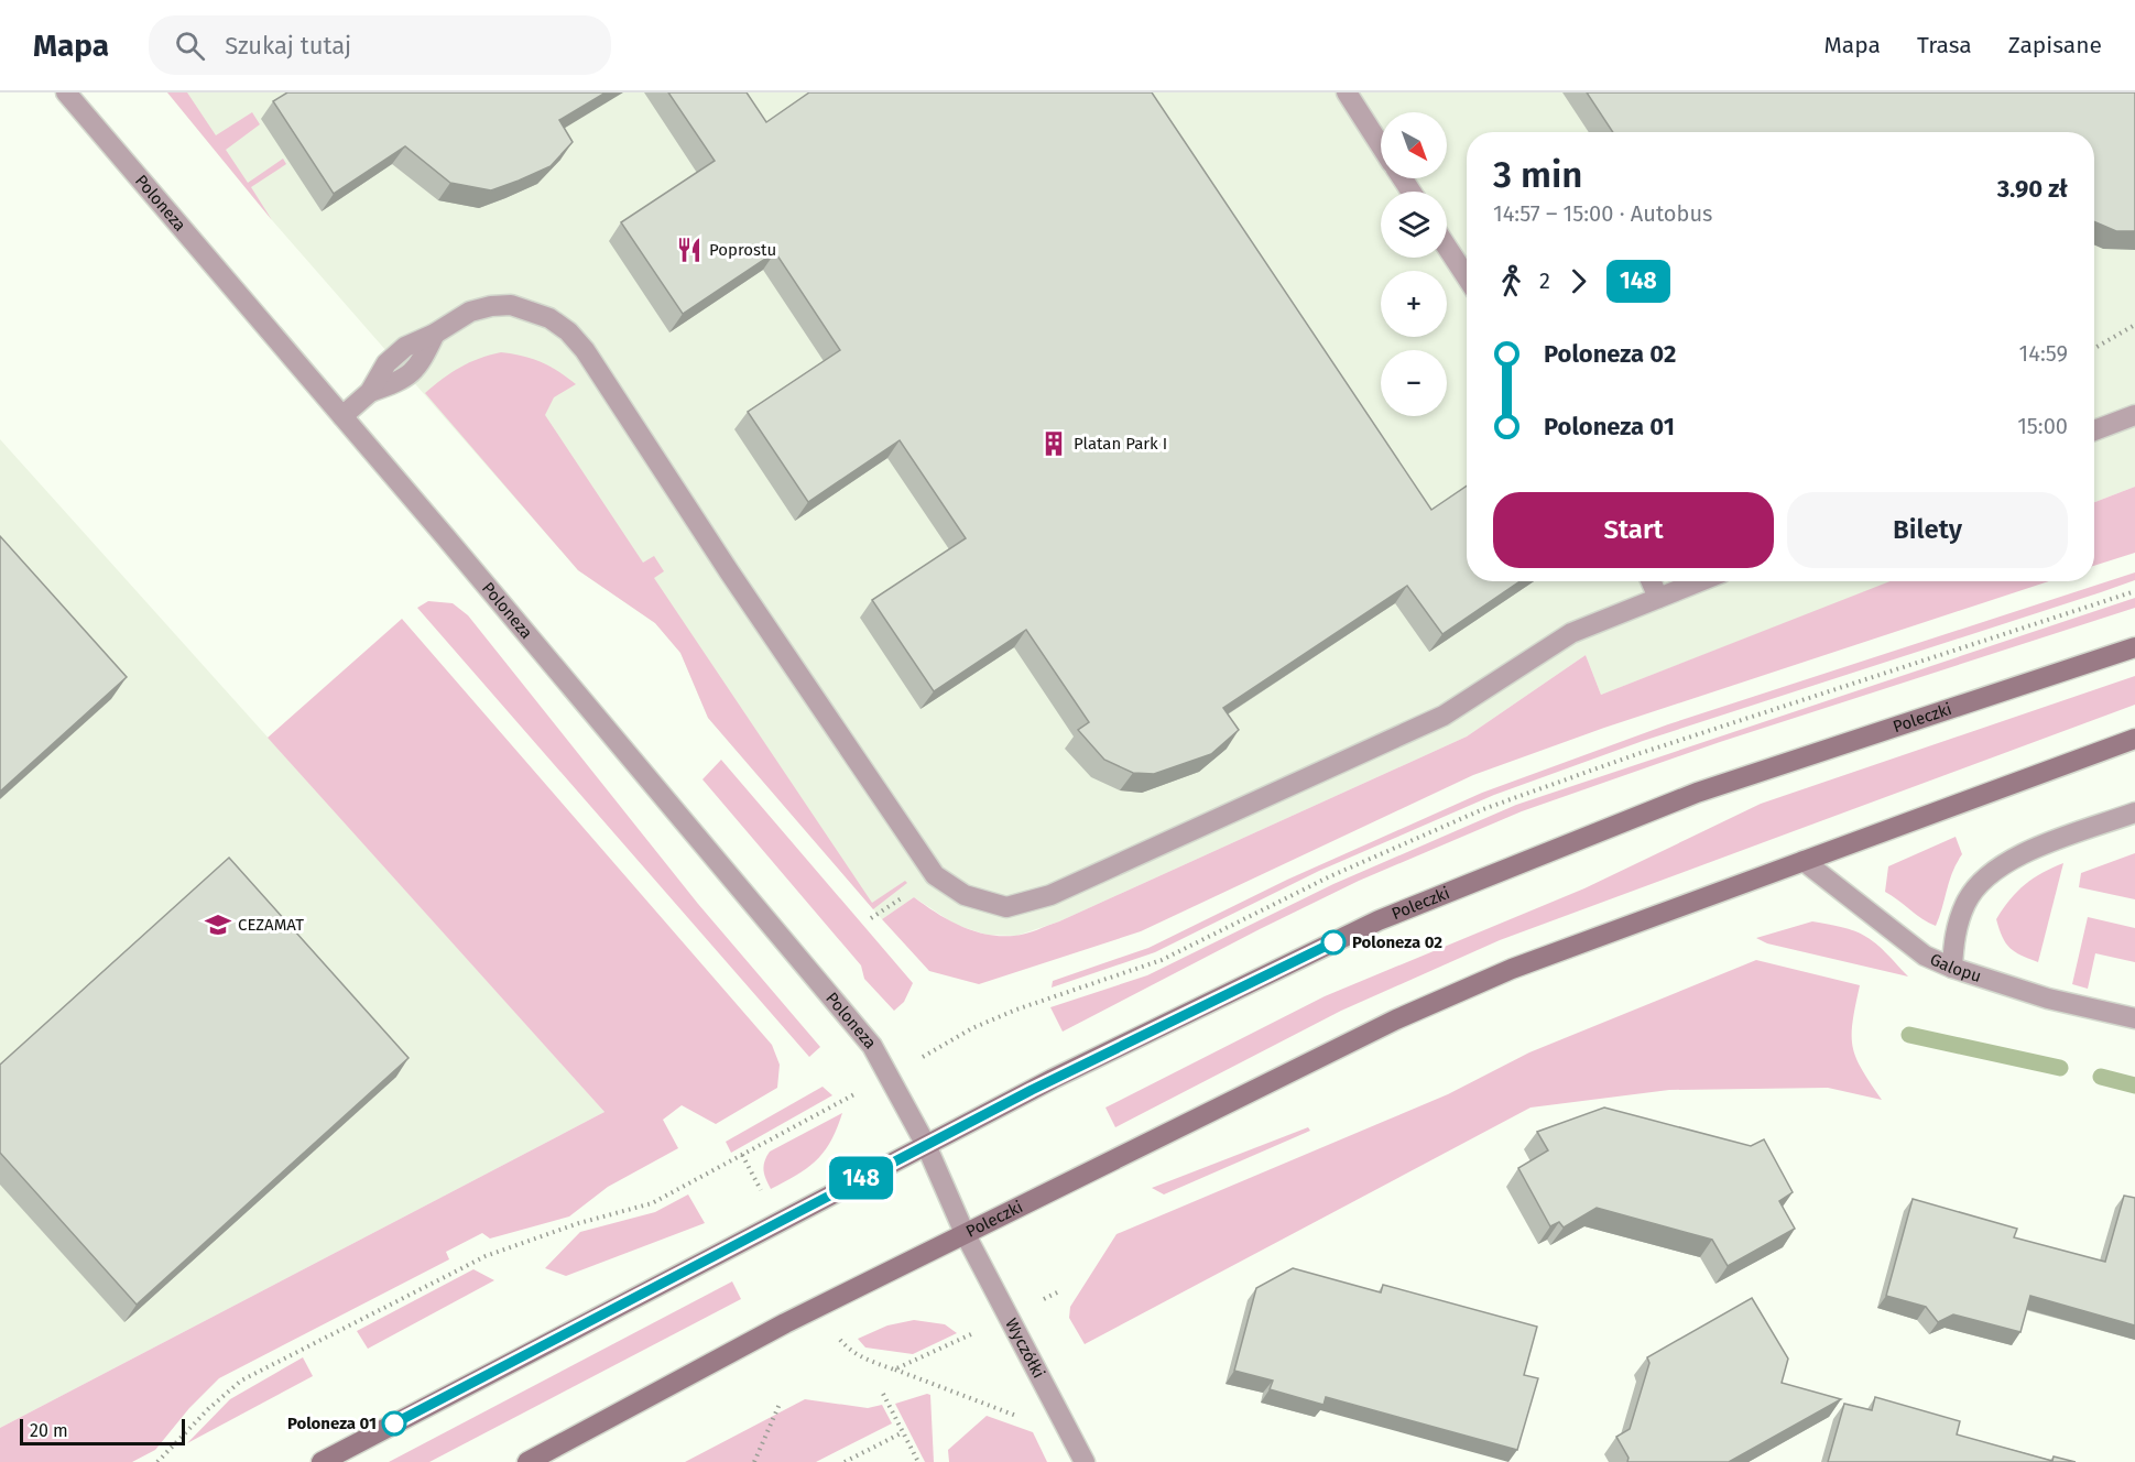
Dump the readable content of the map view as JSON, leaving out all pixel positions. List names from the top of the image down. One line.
{"streets":{"main road":["Poleczki"],"street":["Poloneza","Galopu","Wyczółki"]},"crossings":[["Poloneza","Poleczki"],["Poloneza","Wyczółki"],["Poleczki","Galopu"],["Poleczki","Wyczółki"]],"places":{"restaurant":["Poprostu"],"building":["Platan Park I"],"school or university":["CEZAMAT"],"other":["Poloneza 02","Poloneza 01"]},"lines":["bus line 148"],"scale_bar":"20 m","north":"bottom right","page":{"header":"Mapa","search":"Szukaj tutaj","nav":["Mapa","Trasa","Zapisane"],"on_map":"148","map_buttons":["+","−"],"heading":["3 min","14:57 – 15:00 · Autobus","3.90 zł"],"legs":["2","148"],"list":[{"name":"Poloneza 02","value":"14:59"},{"name":"Poloneza 01","value":"15:00"}],"buttons":["Start","Bilety"],"scale":"20 m"}}
